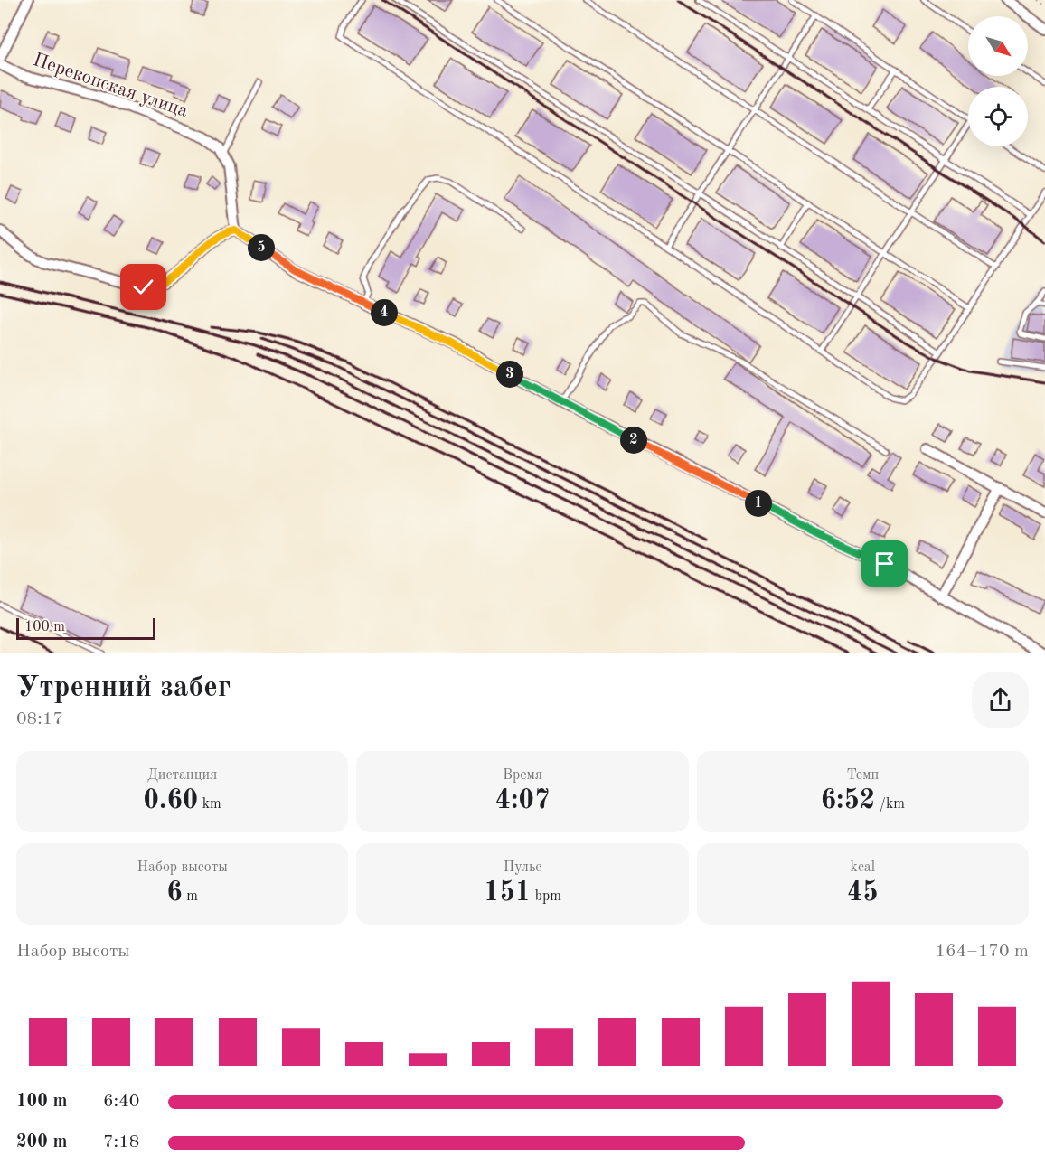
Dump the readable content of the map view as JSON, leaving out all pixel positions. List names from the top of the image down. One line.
{"streets":{"street":["Перекопская улица"]},"scale_bar":"100 m","north":"bottom right","page":{"pins":["5","4","3","2","1"],"scale":"100 m","heading":["Утренний забег","08:17"],"stats":[["Дистанция","0.60 km"],["Время","4:07"],["Темп","6:52 /km"],["Набор высоты","6 m"],["Пульс","151 bpm"],["kcal","45"]],"chart":["Набор высоты","164–170 m"],"list":[{"name":"100 m","note":"6:40"},{"name":"200 m","note":"7:18"}]}}
